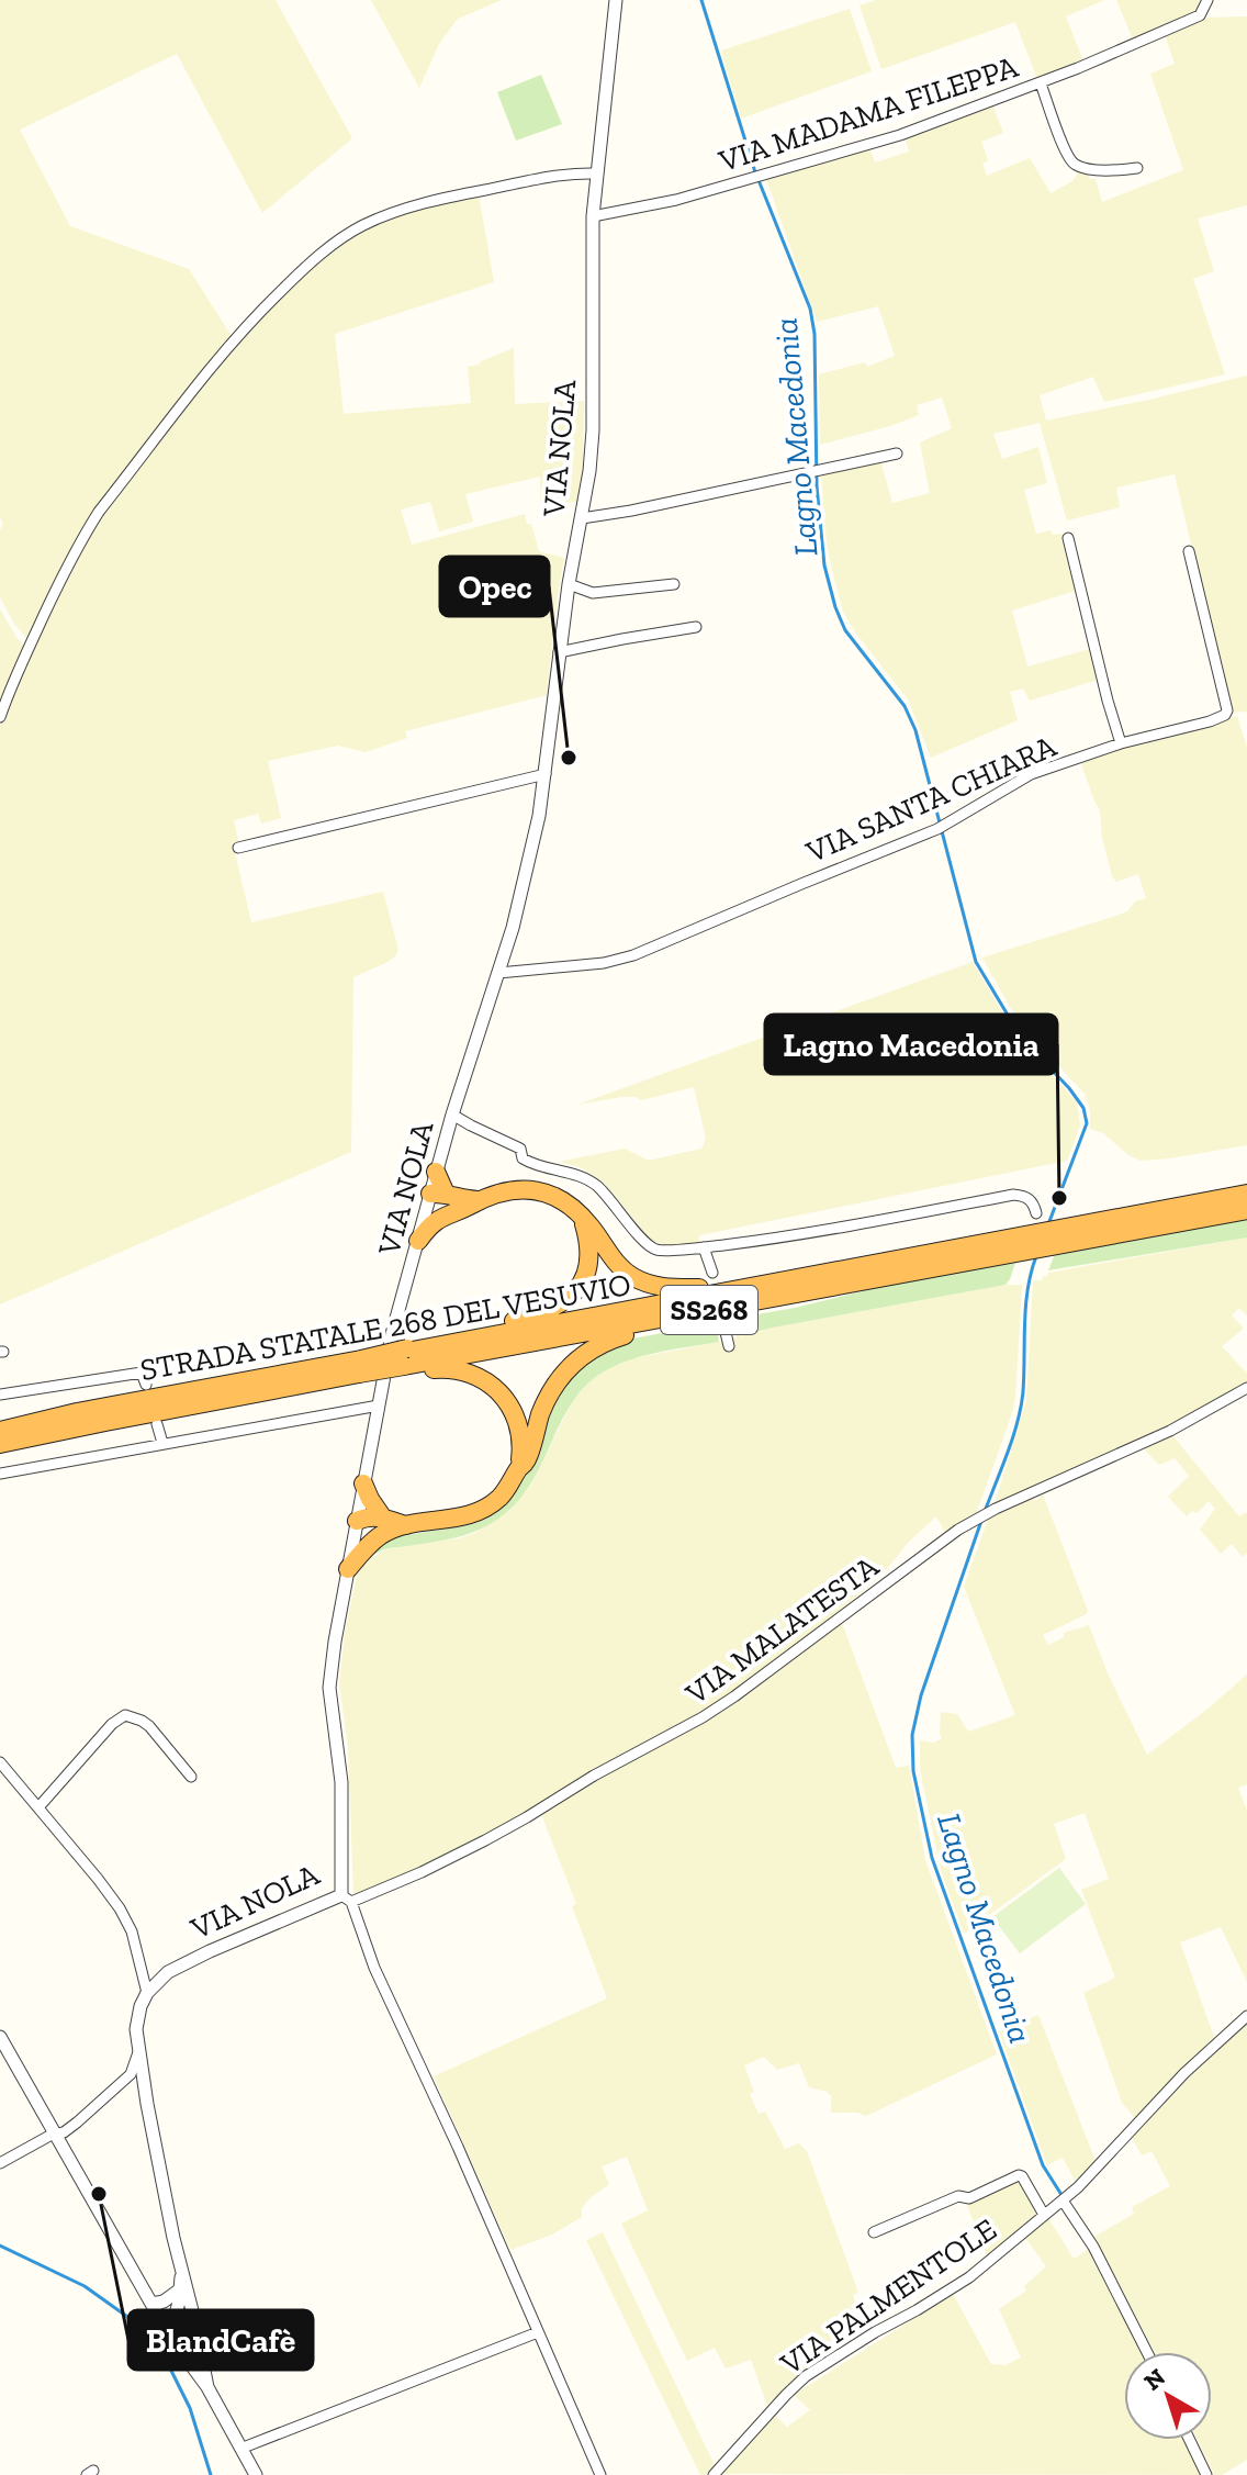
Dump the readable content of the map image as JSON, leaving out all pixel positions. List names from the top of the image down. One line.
{"streets":{"highway":["SS268","STRADA STATALE 268 DEL VESUVIO"],"street":["VIA MADAMA FILEPPA","VIA NOLA","VIA SANTA CHIARA","VIA MALATESTA","VIA PALMENTOLE"]},"crossings":[["VIA MADAMA FILEPPA","VIA NOLA"],["VIA NOLA","VIA SANTA CHIARA"],["VIA NOLA","SS268"],["VIA NOLA","VIA MALATESTA"],["SS268","STRADA STATALE 268 DEL VESUVIO"]],"water":["Lagno Macedonia"],"places":["Opec","Lagno Macedonia","BlandCafè"],"north":"top left"}
